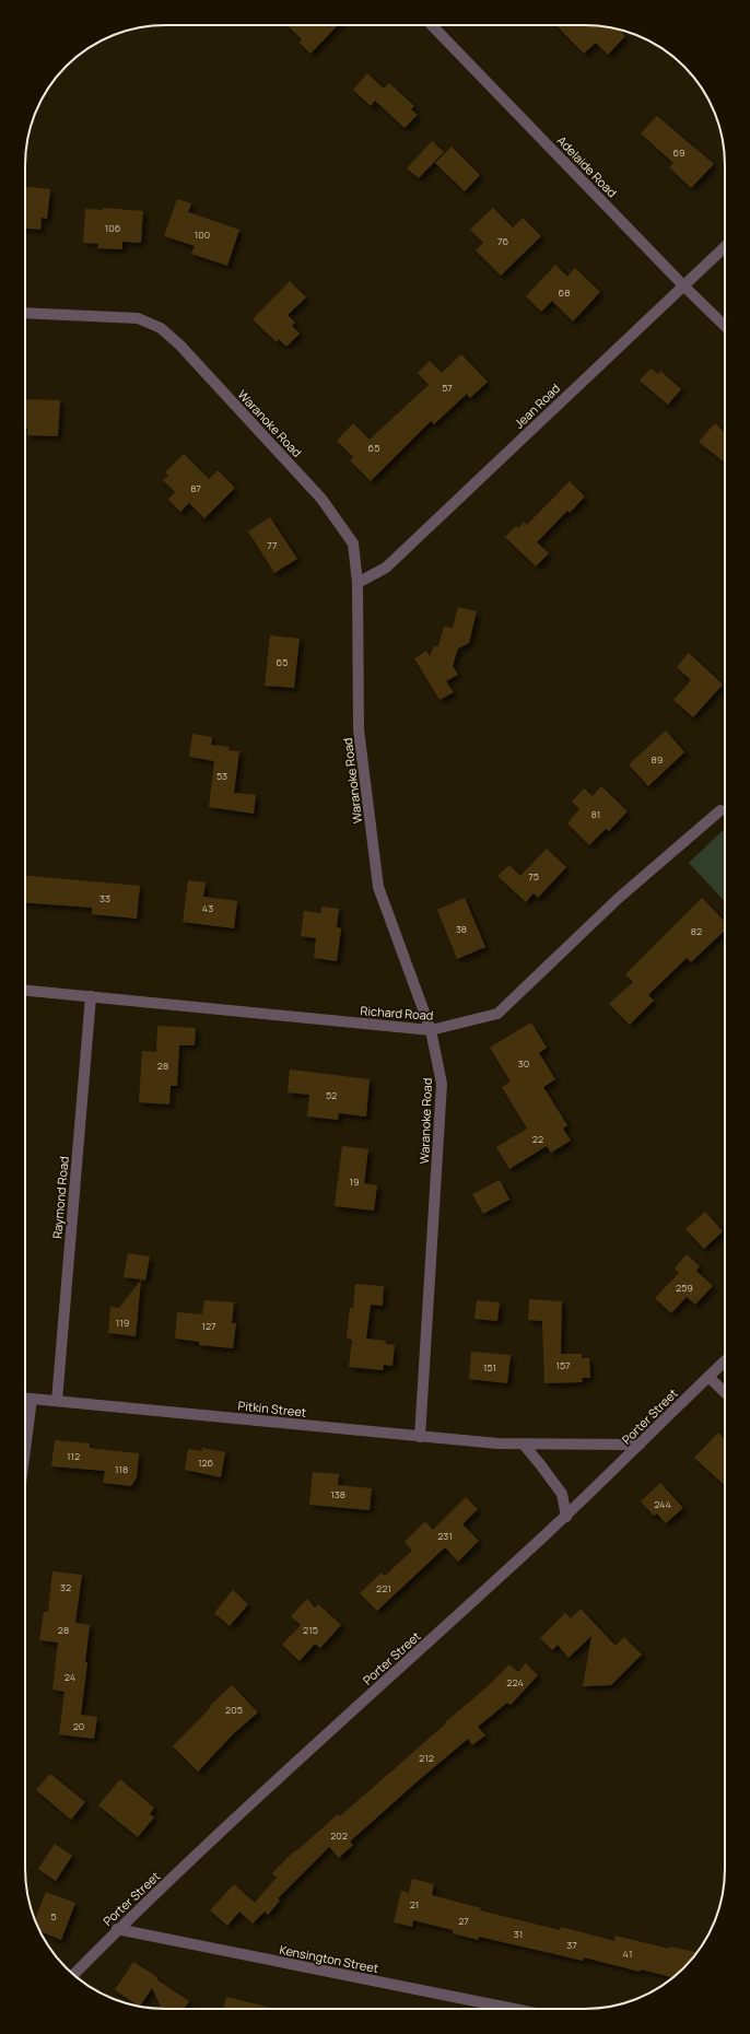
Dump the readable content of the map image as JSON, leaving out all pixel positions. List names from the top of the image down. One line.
{"streets":{"street":["Adelaide Road","Jean Road","Waranoke Road","Richard Road","Raymond Road","Pitkin Street","Porter Street","Kensington Street"]},"crossings":[["Adelaide Road","Jean Road"],["Jean Road","Waranoke Road"],["Waranoke Road","Richard Road"],["Waranoke Road","Pitkin Street"],["Richard Road","Raymond Road"],["Raymond Road","Pitkin Street"],["Pitkin Street","Porter Street"],["Porter Street","Kensington Street"]],"house_numbers":["69","106","100","76","68","57","65","87","77","65","89","53","81","75","33","43","38","82","30","28","52","22","19","259","119","127","157","151","112","126","118","138","244","231","32","221","28","215","24","224","205","20","212","202","21","5","27","31","37","41"]}
